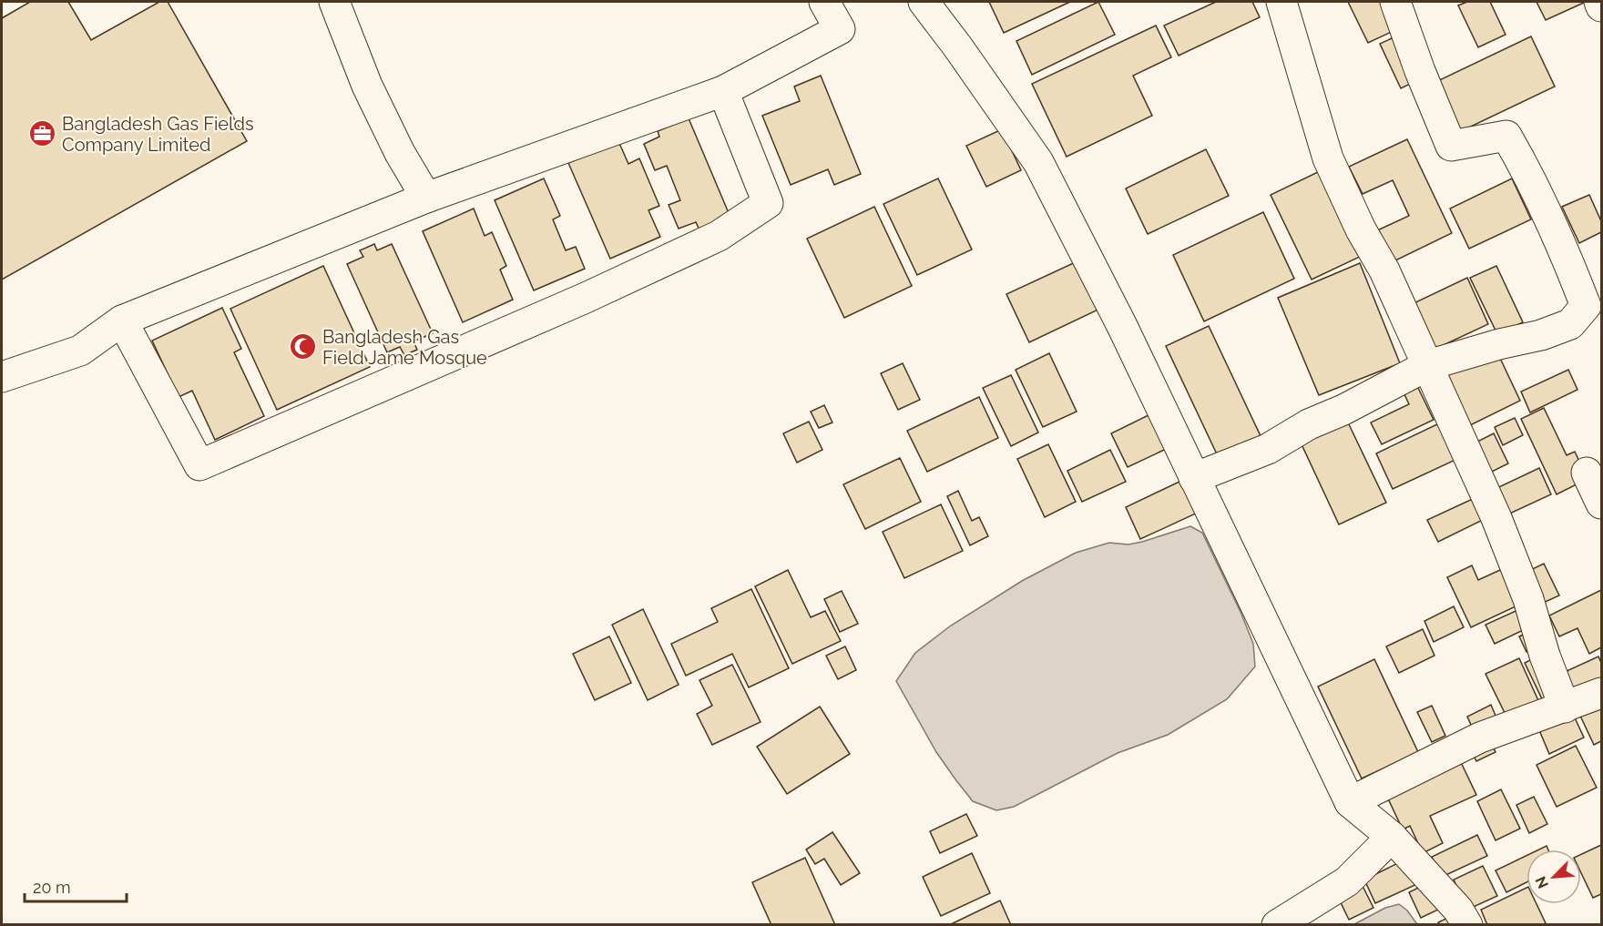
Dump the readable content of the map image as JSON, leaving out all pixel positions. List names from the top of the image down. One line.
{"places":{"office":["Bangladesh Gas Fields Company Limited"],"mosque":["Bangladesh Gas Field Jame Mosque"]},"scale_bar":"20 m","north":"bottom left"}
